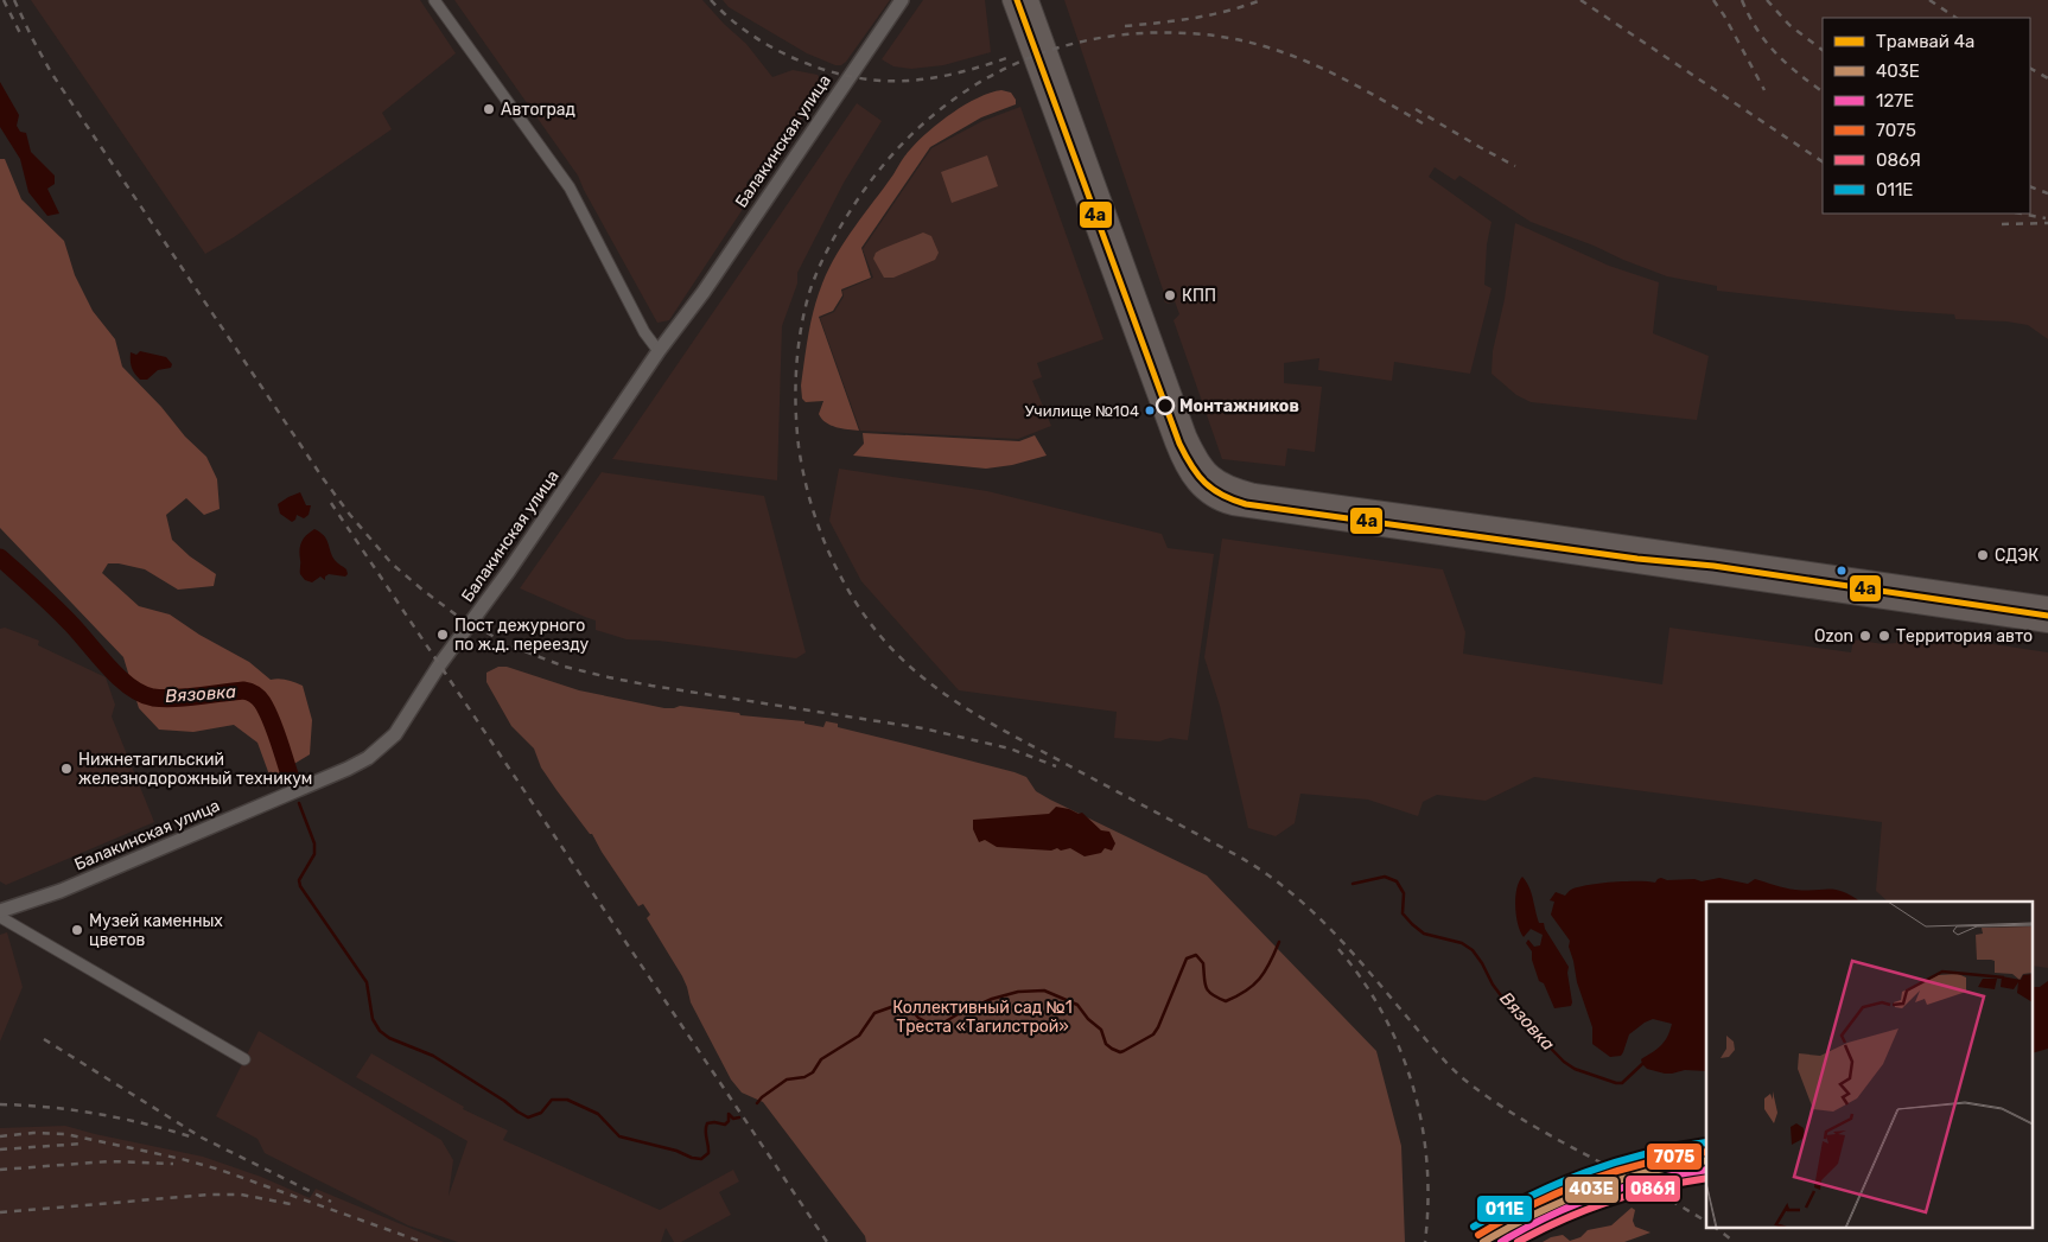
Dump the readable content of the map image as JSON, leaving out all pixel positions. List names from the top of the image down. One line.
{"streets":{"street":["Балакинская улица"]},"water":["Вязовка"],"parks":["Коллективный сад №1 Треста «Тагилстрой»"],"places":["Автоград","КПП","Монтажников","Училище №104","СДЭК","Пост дежурного по ж.д. переезду","Ozon","Территория авто","Нижнетагильский железнодорожный техникум","Музей каменных цветов"],"lines":["tram line 4а","transit line 011Е","transit line 7075","transit line 403Е","transit line 127Е","transit line 086Я"],"legend":["Трамвай 4а","403Е","127Е","7075","086Я","011Е"]}
